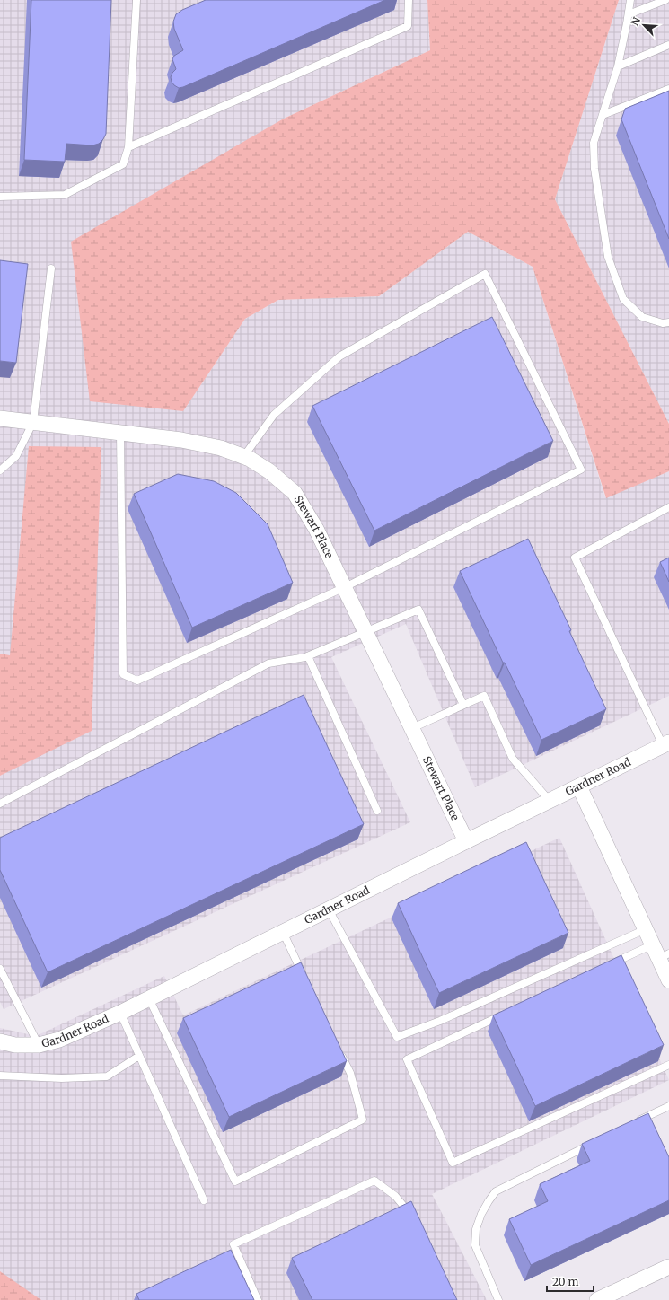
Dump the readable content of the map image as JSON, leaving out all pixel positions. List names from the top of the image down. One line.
{"streets":{"street":["Stewart Place","Gardner Road"]},"crossings":[["Stewart Place","Gardner Road"]],"scale_bar":"20 m","north":"top left"}
